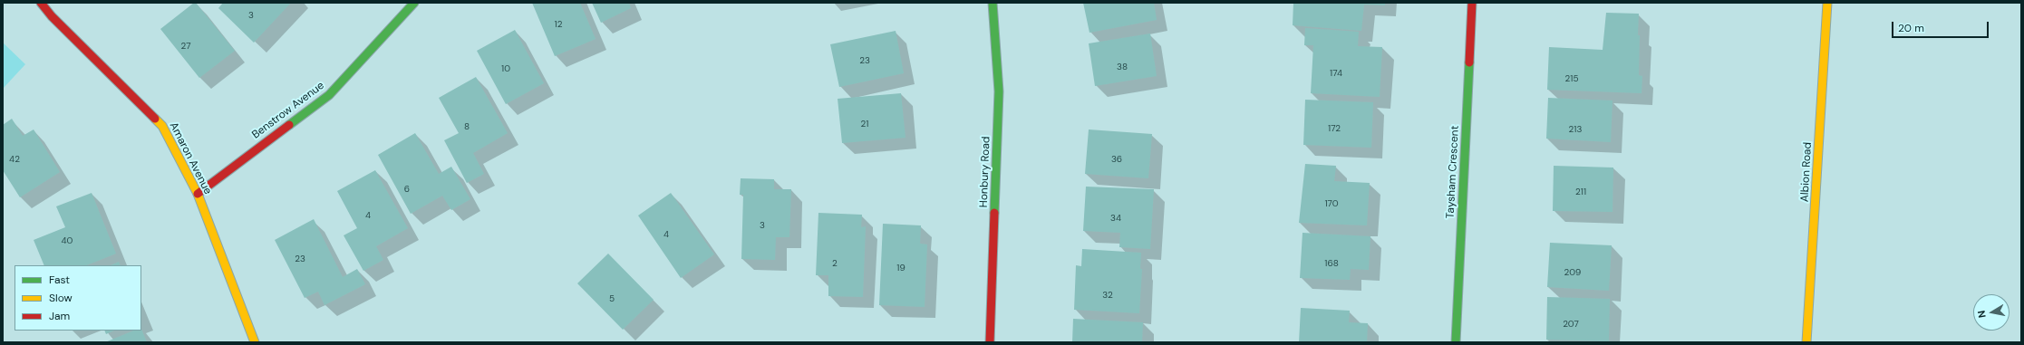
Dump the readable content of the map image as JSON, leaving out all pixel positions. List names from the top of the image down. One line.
{"streets":{"street":["Benstrow Avenue","Amaron Avenue","Honbury Road","Taysham Crescent","Albion Road"]},"crossings":[["Benstrow Avenue","Amaron Avenue"]],"house_numbers":["3","12","27","23","38","10","174","215","21","8","172","213","42","36","6","211","170","4","34","3","4","40","23","2","168","19","209","32","5","207"],"legend":["Fast","Slow","Jam"],"scale_bar":"20 m","north":"left"}
